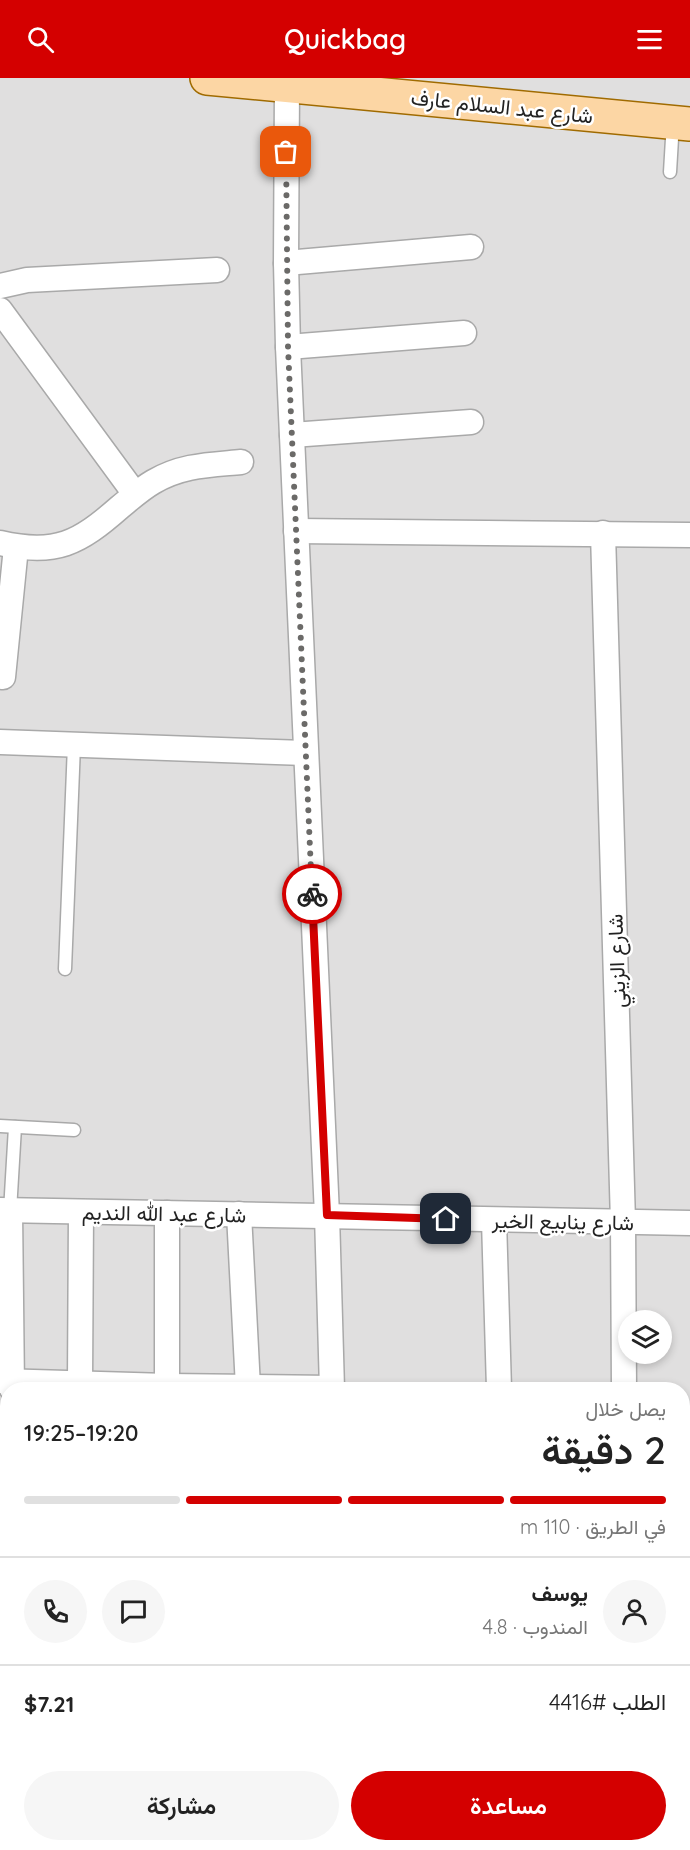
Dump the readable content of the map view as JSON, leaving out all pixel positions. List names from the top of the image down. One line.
{"streets":{"main road":["شارع عبد السلام عارف"],"street":["شارع الزيني","شارع عبد الله النديم","شارع ينابيع الخير"]},"crossings":[["شارع الزيني","شارع ينابيع الخير"],["شارع عبد الله النديم","شارع ينابيع الخير"]],"page":{"header":"Quickbag","heading":["2 دقيقة","يصل خلال","19:20–19:25"],"panel":["يوسف","المندوب · 4.8","الطلب #4416","$7.21"],"bar":"في الطريق · 110 m","buttons":["مساعدة","مشاركة"]}}
